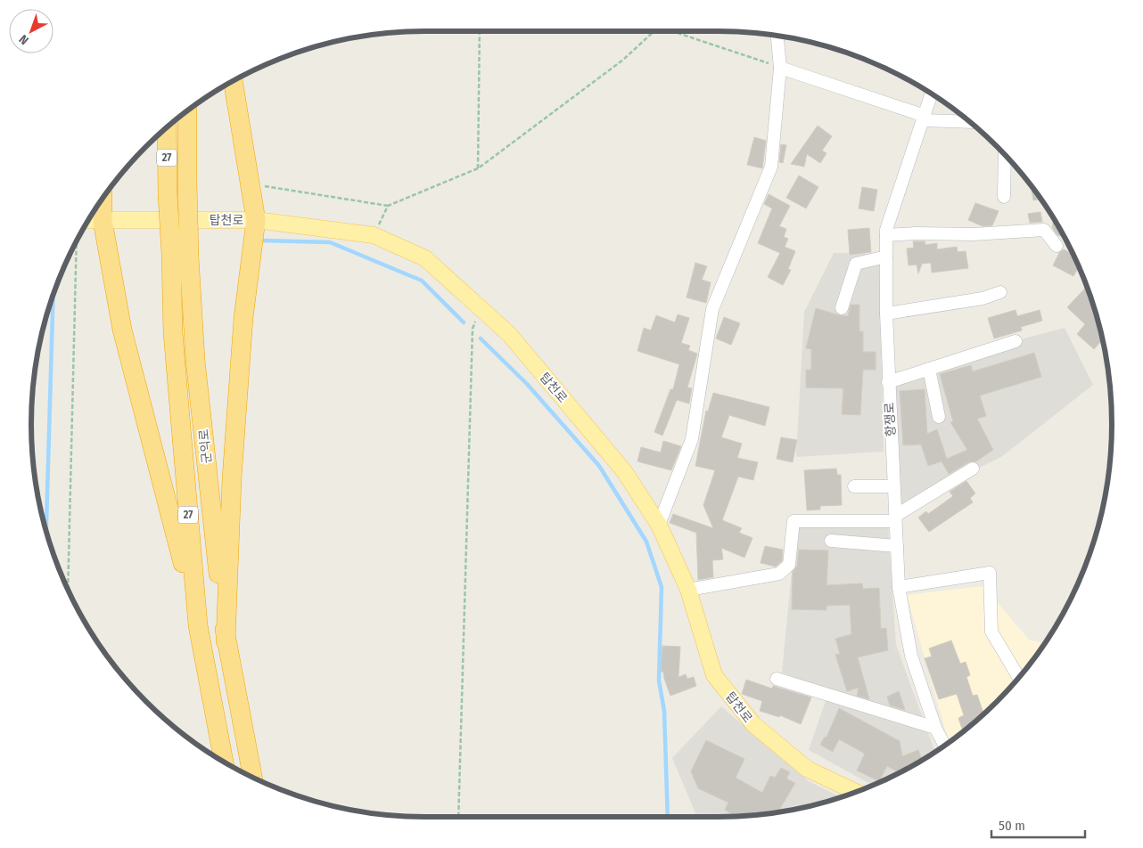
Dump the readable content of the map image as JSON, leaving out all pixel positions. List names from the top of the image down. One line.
{"streets":{"highway":["27","군익로"],"main road":["탑천로"],"street":["항쟁로"]},"scale_bar":"50 m","north":"bottom left"}
